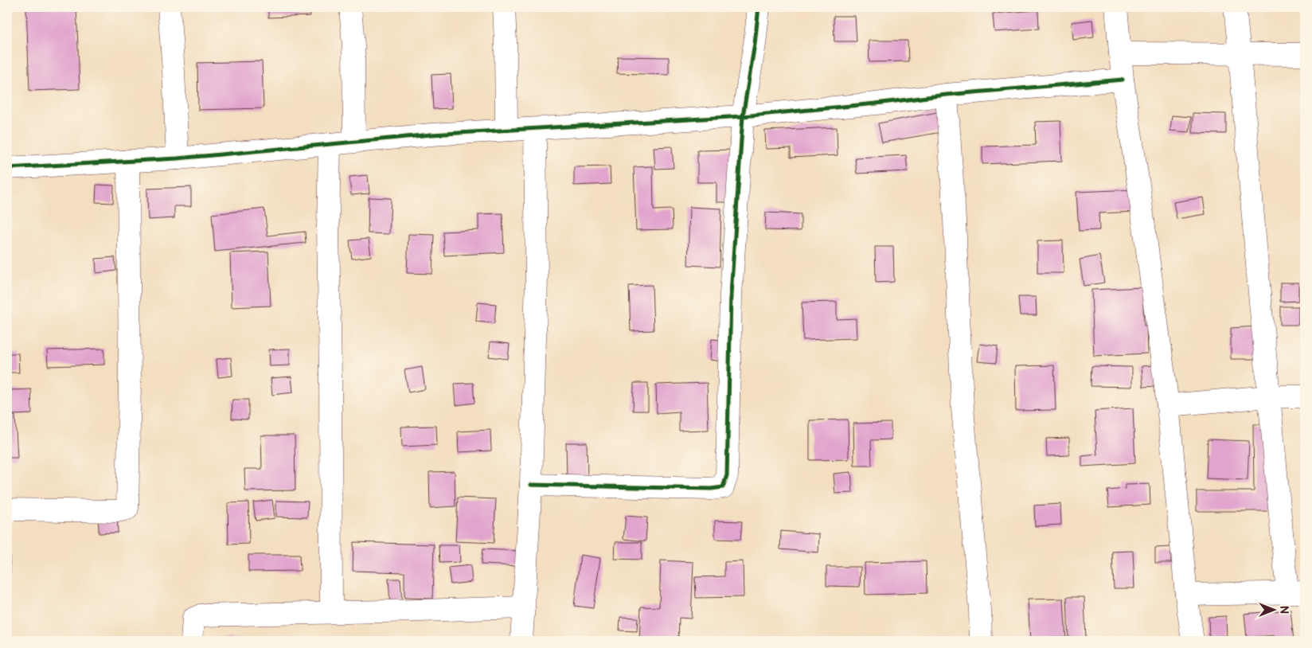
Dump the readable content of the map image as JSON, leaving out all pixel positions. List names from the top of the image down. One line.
{"north":"right"}
